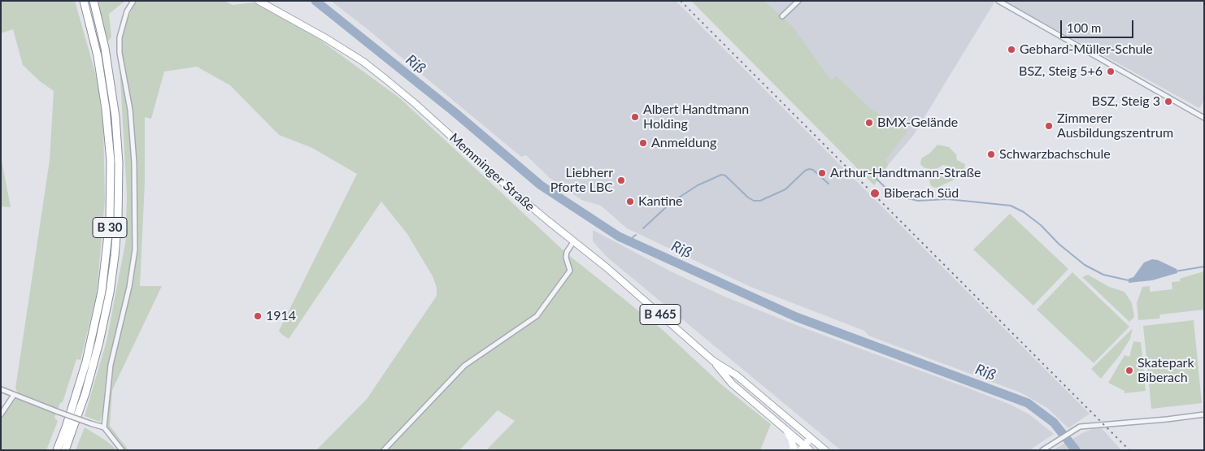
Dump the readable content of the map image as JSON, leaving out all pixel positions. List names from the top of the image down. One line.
{"streets":{"highway":["B 30"],"main road":["Memminger Straße","B 465"]},"water":["Riß"],"places":["Gebhard-Müller-Schule","BSZ, Steig 5+6","BSZ, Steig 3","Albert Handtmann Holding","BMX-Gelände","Zimmerer Ausbildungszentrum","Anmeldung","Schwarzbachschule","Arthur-Handtmann-Straße","Liebherr Pforte LBC","Biberach Süd","Kantine","1914","Skatepark Biberach"],"scale_bar":"100 m"}
